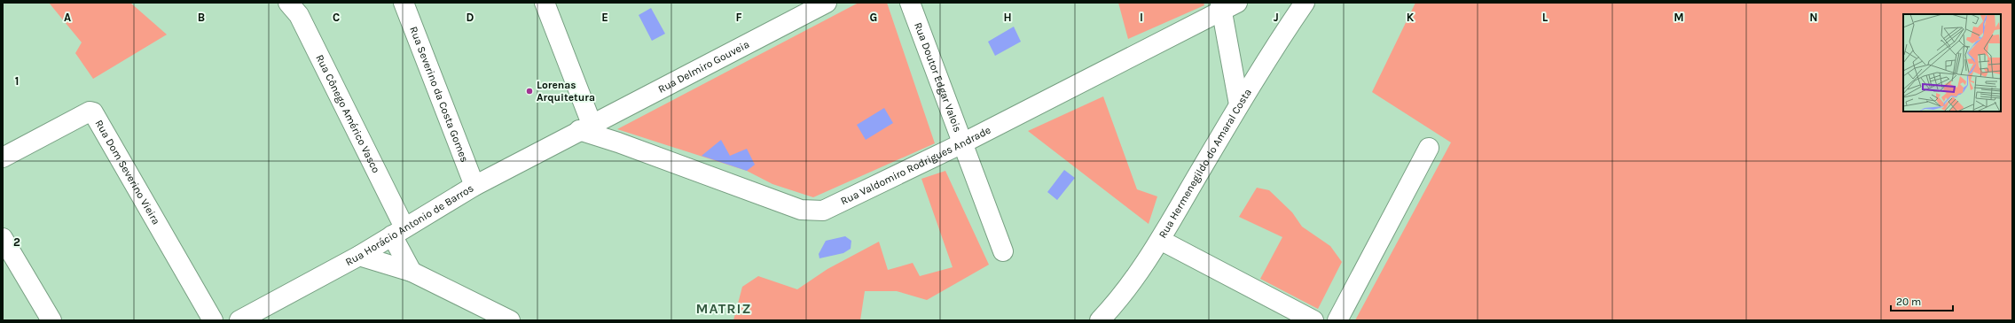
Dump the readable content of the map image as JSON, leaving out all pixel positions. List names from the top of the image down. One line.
{"streets":{"street":["Rua Delmiro Gouveia","Rua Doutor Edgar Valois","Rua Severino da Costa Gomes","Rua Cônego Américo Vasco","Rua Hermenegildo do Amaral Costa","Rua Valdomiro Rodrigues Andrade","Rua Dom Severino Vieira","Rua Horácio Antonio de Barros"]},"crossings":[["Rua Delmiro Gouveia","Rua Valdomiro Rodrigues Andrade"],["Rua Delmiro Gouveia","Rua Horácio Antonio de Barros"],["Rua Doutor Edgar Valois","Rua Valdomiro Rodrigues Andrade"],["Rua Severino da Costa Gomes","Rua Horácio Antonio de Barros"],["Rua Cônego Américo Vasco","Rua Horácio Antonio de Barros"],["Rua Valdomiro Rodrigues Andrade","Rua Horácio Antonio de Barros"]],"districts":["MATRIZ"],"places":["Lorenas Arquitetura"],"scale_bar":"20 m","grid":{"columns":["A","B","C","D","E","F","G","H","I","J","K","L","M","N"],"rows":["1","2"]}}
